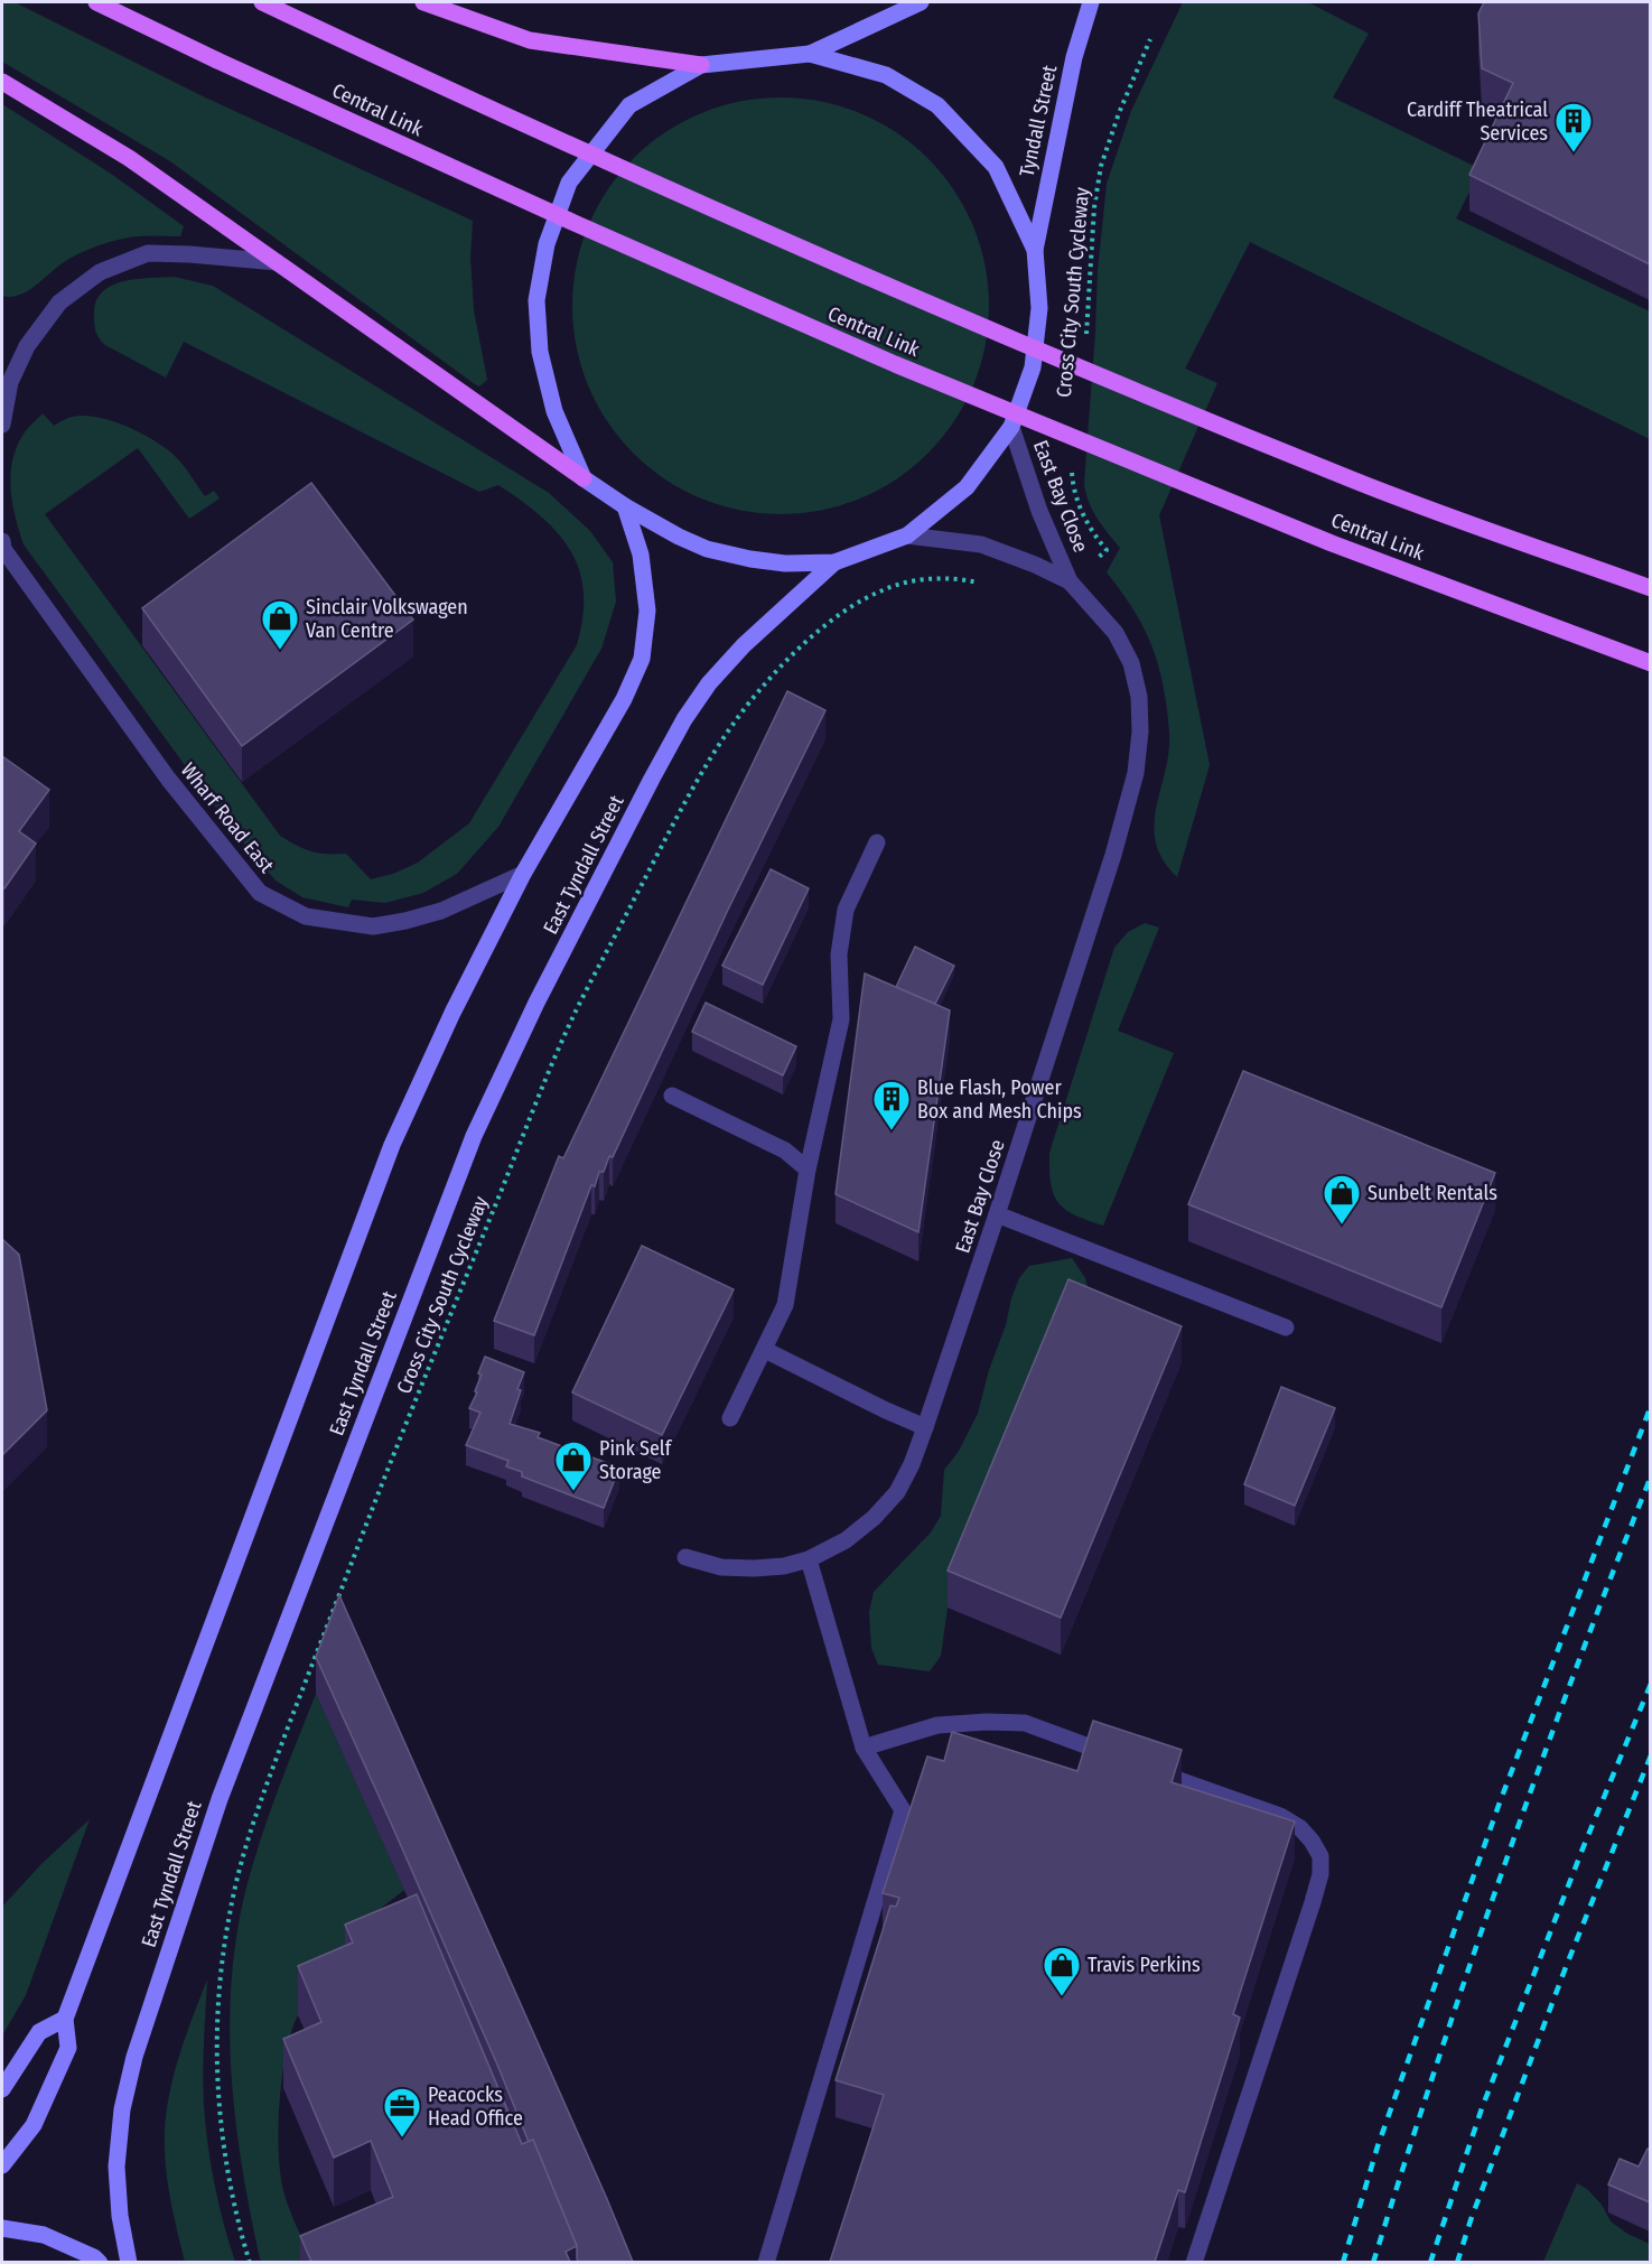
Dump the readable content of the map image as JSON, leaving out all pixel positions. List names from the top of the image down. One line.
{"streets":{"main road":["Central Link"],"street":["Tyndall Street","East Bay Close","Wharf Road East","East Tyndall Street"],"path":["Cross City South Cycleway"]},"places":{"building":["Cardiff Theatrical Services","Blue Flash, Power Box and Mesh Chips"],"shop":["Sinclair Volkswagen Van Centre","Sunbelt Rentals","Pink Self Storage","Travis Perkins"],"office":["Peacocks Head Office"]}}
